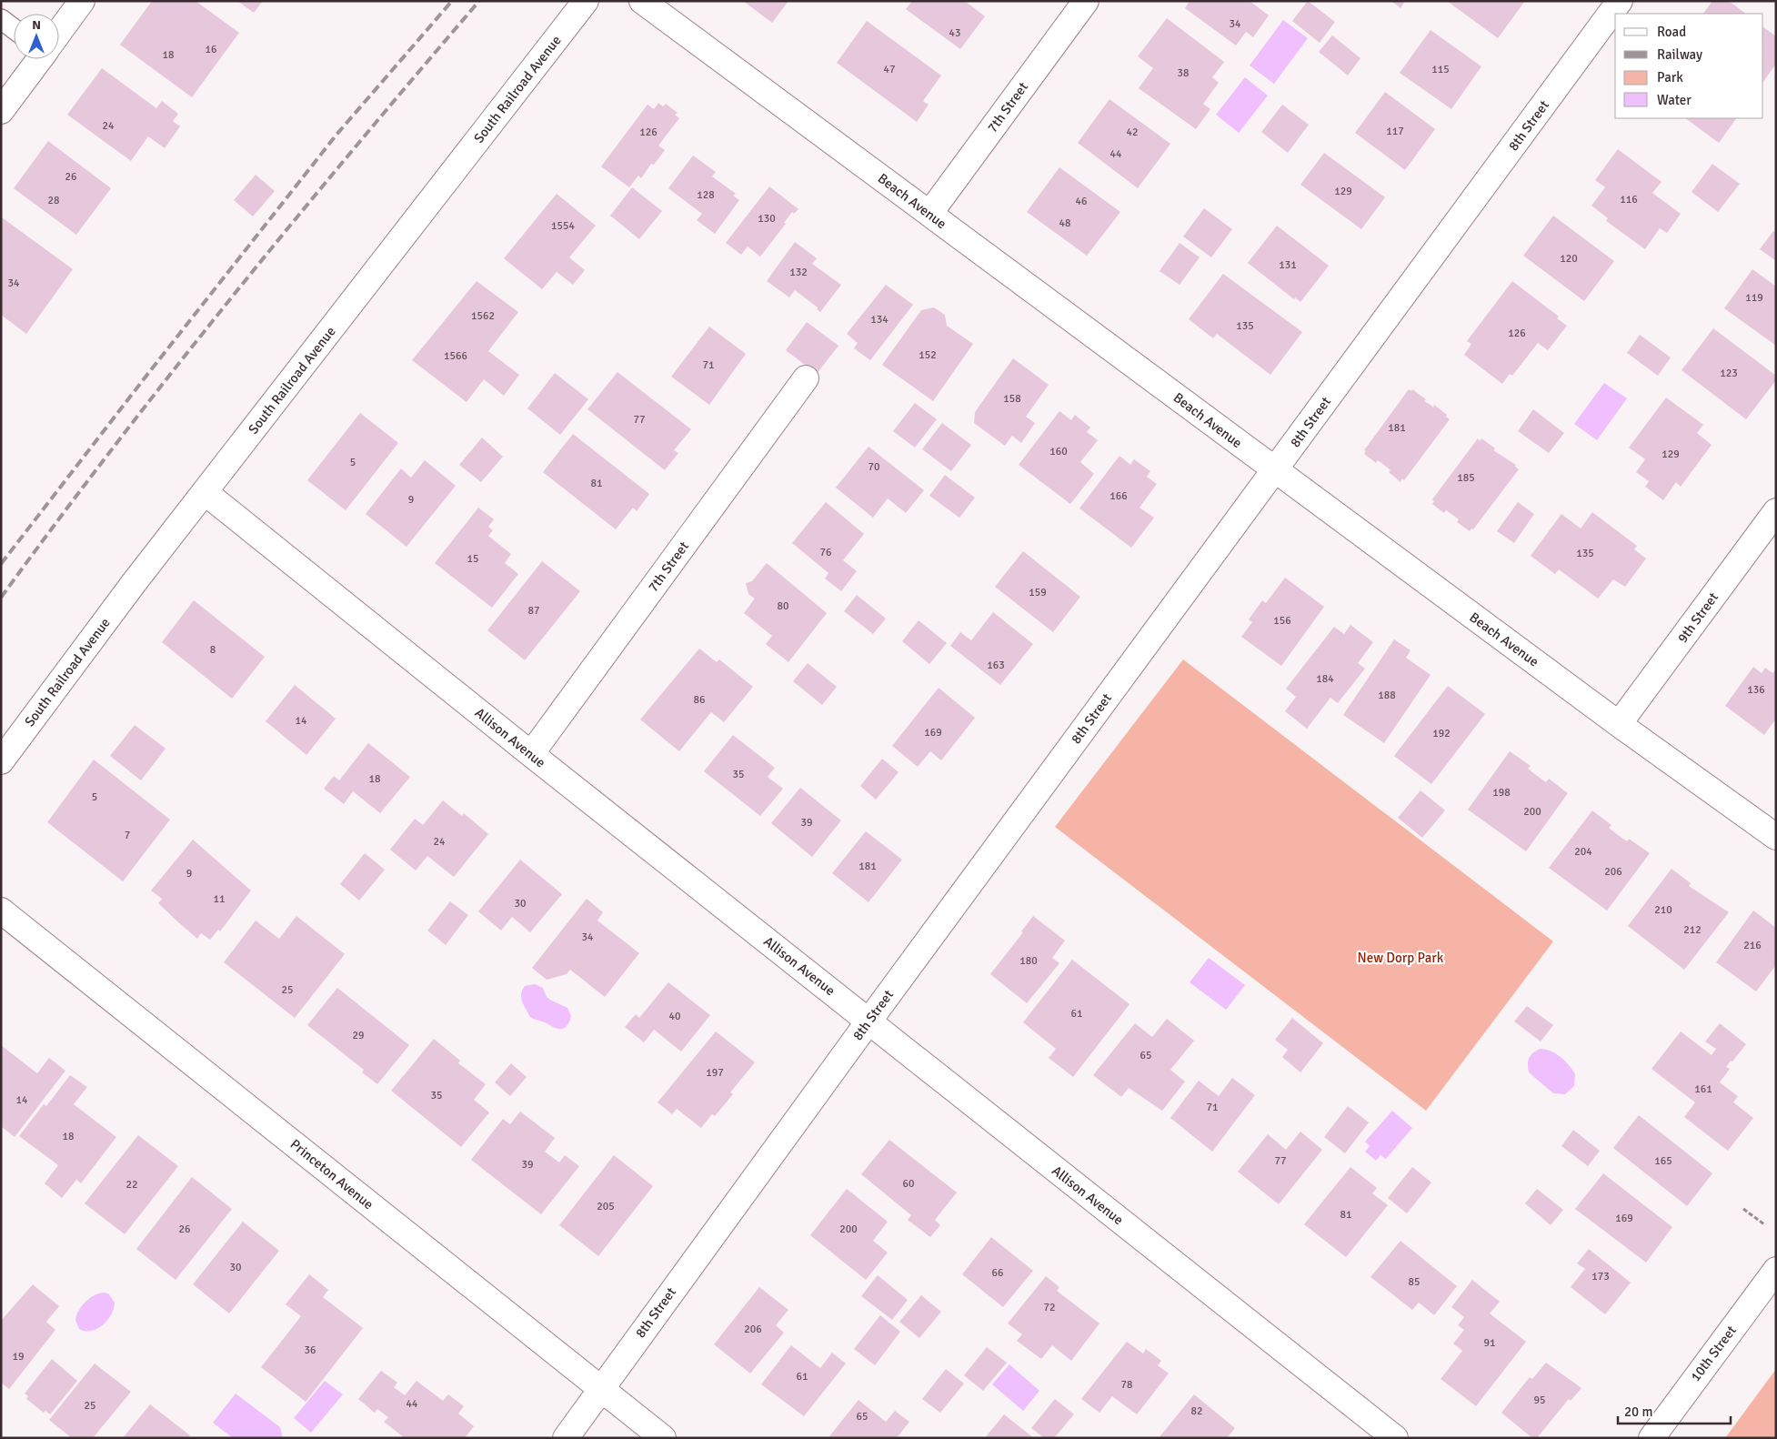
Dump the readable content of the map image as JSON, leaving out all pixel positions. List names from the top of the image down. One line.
{"streets":{"street":["South Railroad Avenue","7th Street","8th Street","Beach Avenue","9th Street","Allison Avenue","Princeton Avenue","10th Street"]},"crossings":[["South Railroad Avenue","Allison Avenue"],["7th Street","Beach Avenue"],["7th Street","Allison Avenue"],["8th Street","Beach Avenue"],["8th Street","Allison Avenue"],["8th Street","Princeton Avenue"],["Beach Avenue","9th Street"]],"parks":["New Dorp Park"],"house_numbers":["34","43","16","18","47","115","38","24","117","126","42","44","26","129","128","116","28","46","130","48","1554","120","131","132","34","119","1562","134","135","126","152","1566","71","123","158","77","181","160","129","5","70","185","81","166","9","76","135","15","159","80","87","156","8","163","184","136","188","86","14","169","192","35","18","198","5","200","39","7","24","204","181","206","9","11","30","210","212","34","216","180","25","61","40","29","65","197","161","35","14","71","18","77","165","39","60","22","205","81","169","26","200","30","66","173","85","72","206","91","36","19","61","78","95","44","25","82","65"],"legend":["Road","Railway","Park","Water"],"scale_bar":"20 m","north":"top"}
